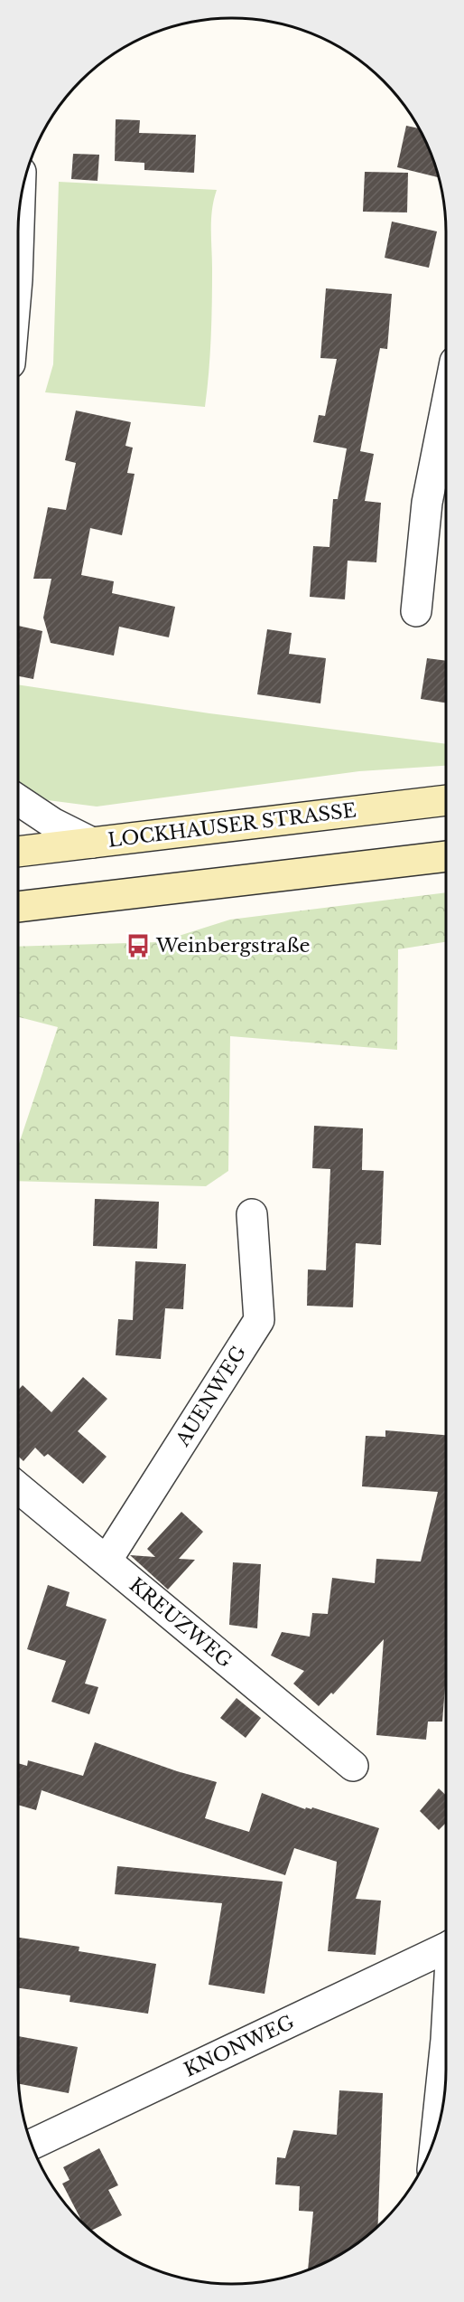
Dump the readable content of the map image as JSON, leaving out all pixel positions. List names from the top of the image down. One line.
{"streets":{"main road":["LOCKHAUSER STRASSE"],"street":["AUENWEG","KREUZWEG","KNONWEG"]},"crossings":[["AUENWEG","KREUZWEG"]],"places":{"bus stop":["Weinbergstraße"]}}
